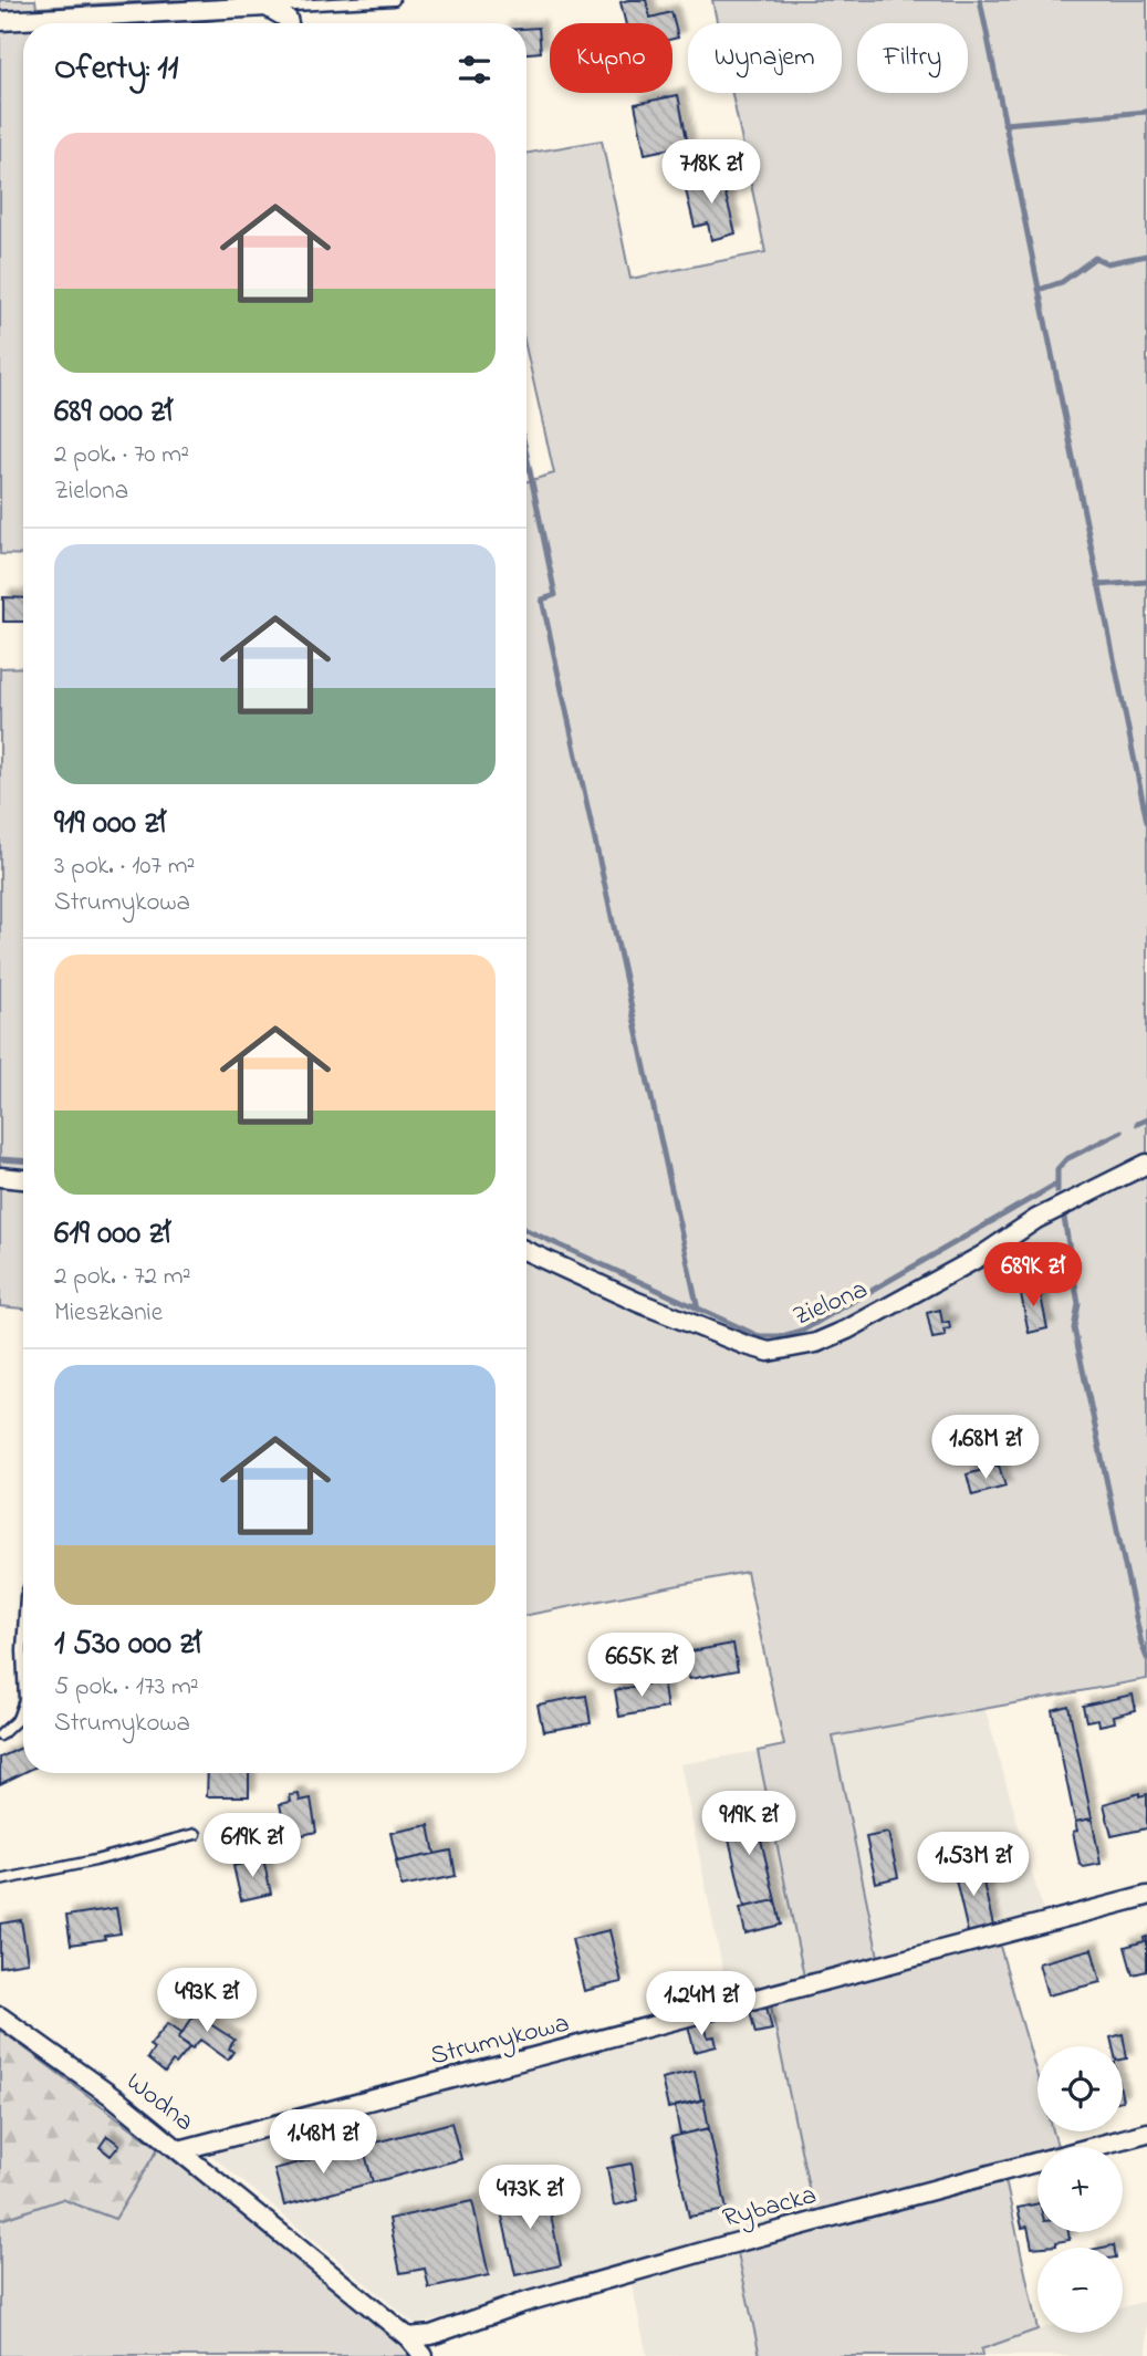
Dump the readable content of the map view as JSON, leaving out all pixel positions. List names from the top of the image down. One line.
{"streets":{"street":["Zielona","Strumykowa","Wodna","Rybacka"]},"crossings":[["Strumykowa","Wodna"],["Wodna","Rybacka"]],"page":{"chip":["Kupno","Wynajem","Filtry"],"heading":"Oferty: 11","list":[{"name":"689 000 zł","note":"2 pok. · 70 m² · Zielona"},{"name":"919 000 zł","note":"3 pok. · 107 m² · Strumykowa"},{"name":"619 000 zł","note":"2 pok. · 72 m² · Mieszkanie"},{"name":"1 530 000 zł","note":"5 pok. · 173 m² · Strumykowa"}],"price":["718K zł","689K zł","1.68M zł","665K zł","919K zł","619K zł","1.53M zł","493K zł","1.24M zł","1.48M zł","473K zł"],"map_buttons":["+","−"]}}
